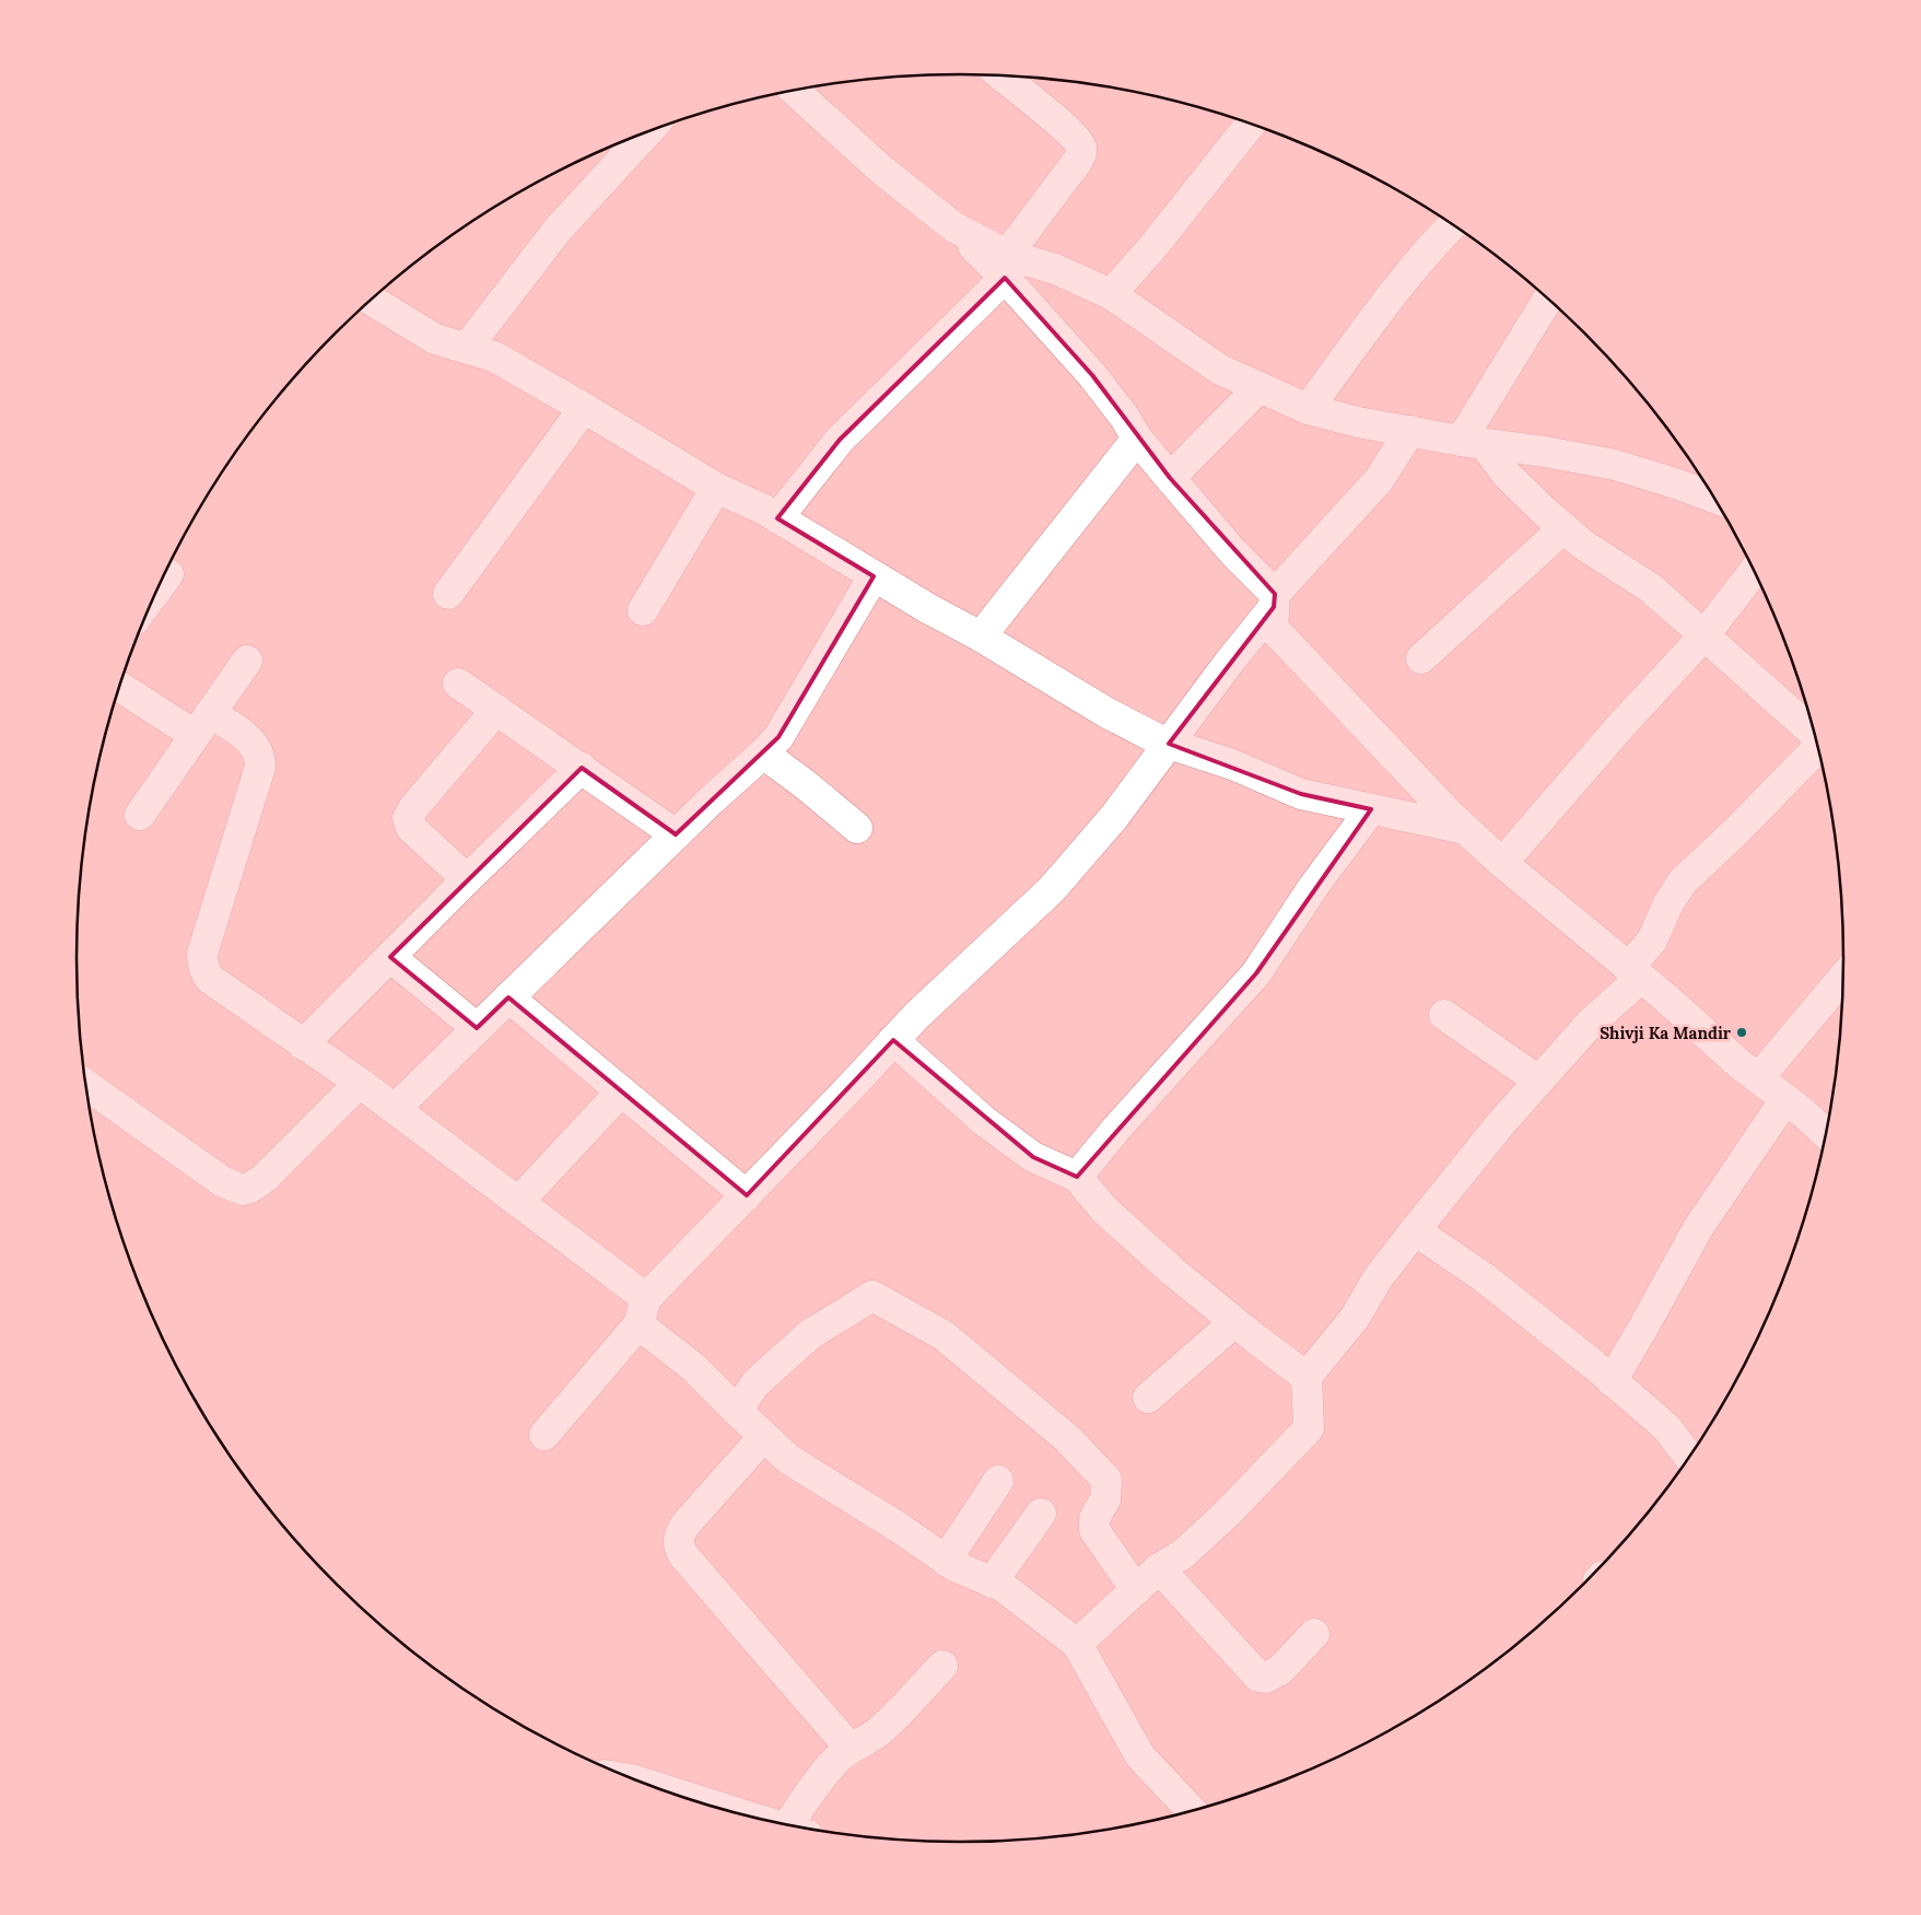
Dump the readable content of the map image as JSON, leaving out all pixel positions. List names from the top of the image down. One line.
{"places":["Shivji Ka Mandir"]}
